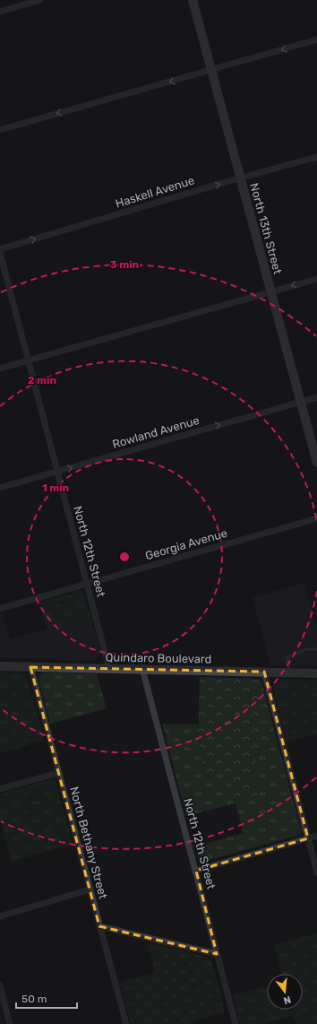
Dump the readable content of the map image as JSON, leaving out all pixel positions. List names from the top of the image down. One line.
{"streets":{"street":["Haskell Avenue","North 13th Street","Rowland Avenue","Georgia Avenue","North 12th Street","Quindaro Boulevard","North Bethany Street"]},"crossings":[["Haskell Avenue","North 13th Street"],["North 13th Street","Rowland Avenue"],["Rowland Avenue","North 12th Street"],["Georgia Avenue","North 12th Street"],["North 12th Street","Quindaro Boulevard"],["Quindaro Boulevard","North Bethany Street"]],"one_way":["Haskell Avenue","Rowland Avenue"],"scale_bar":"50 m","north":"bottom","rings":["3 min","2 min","1 min"]}
